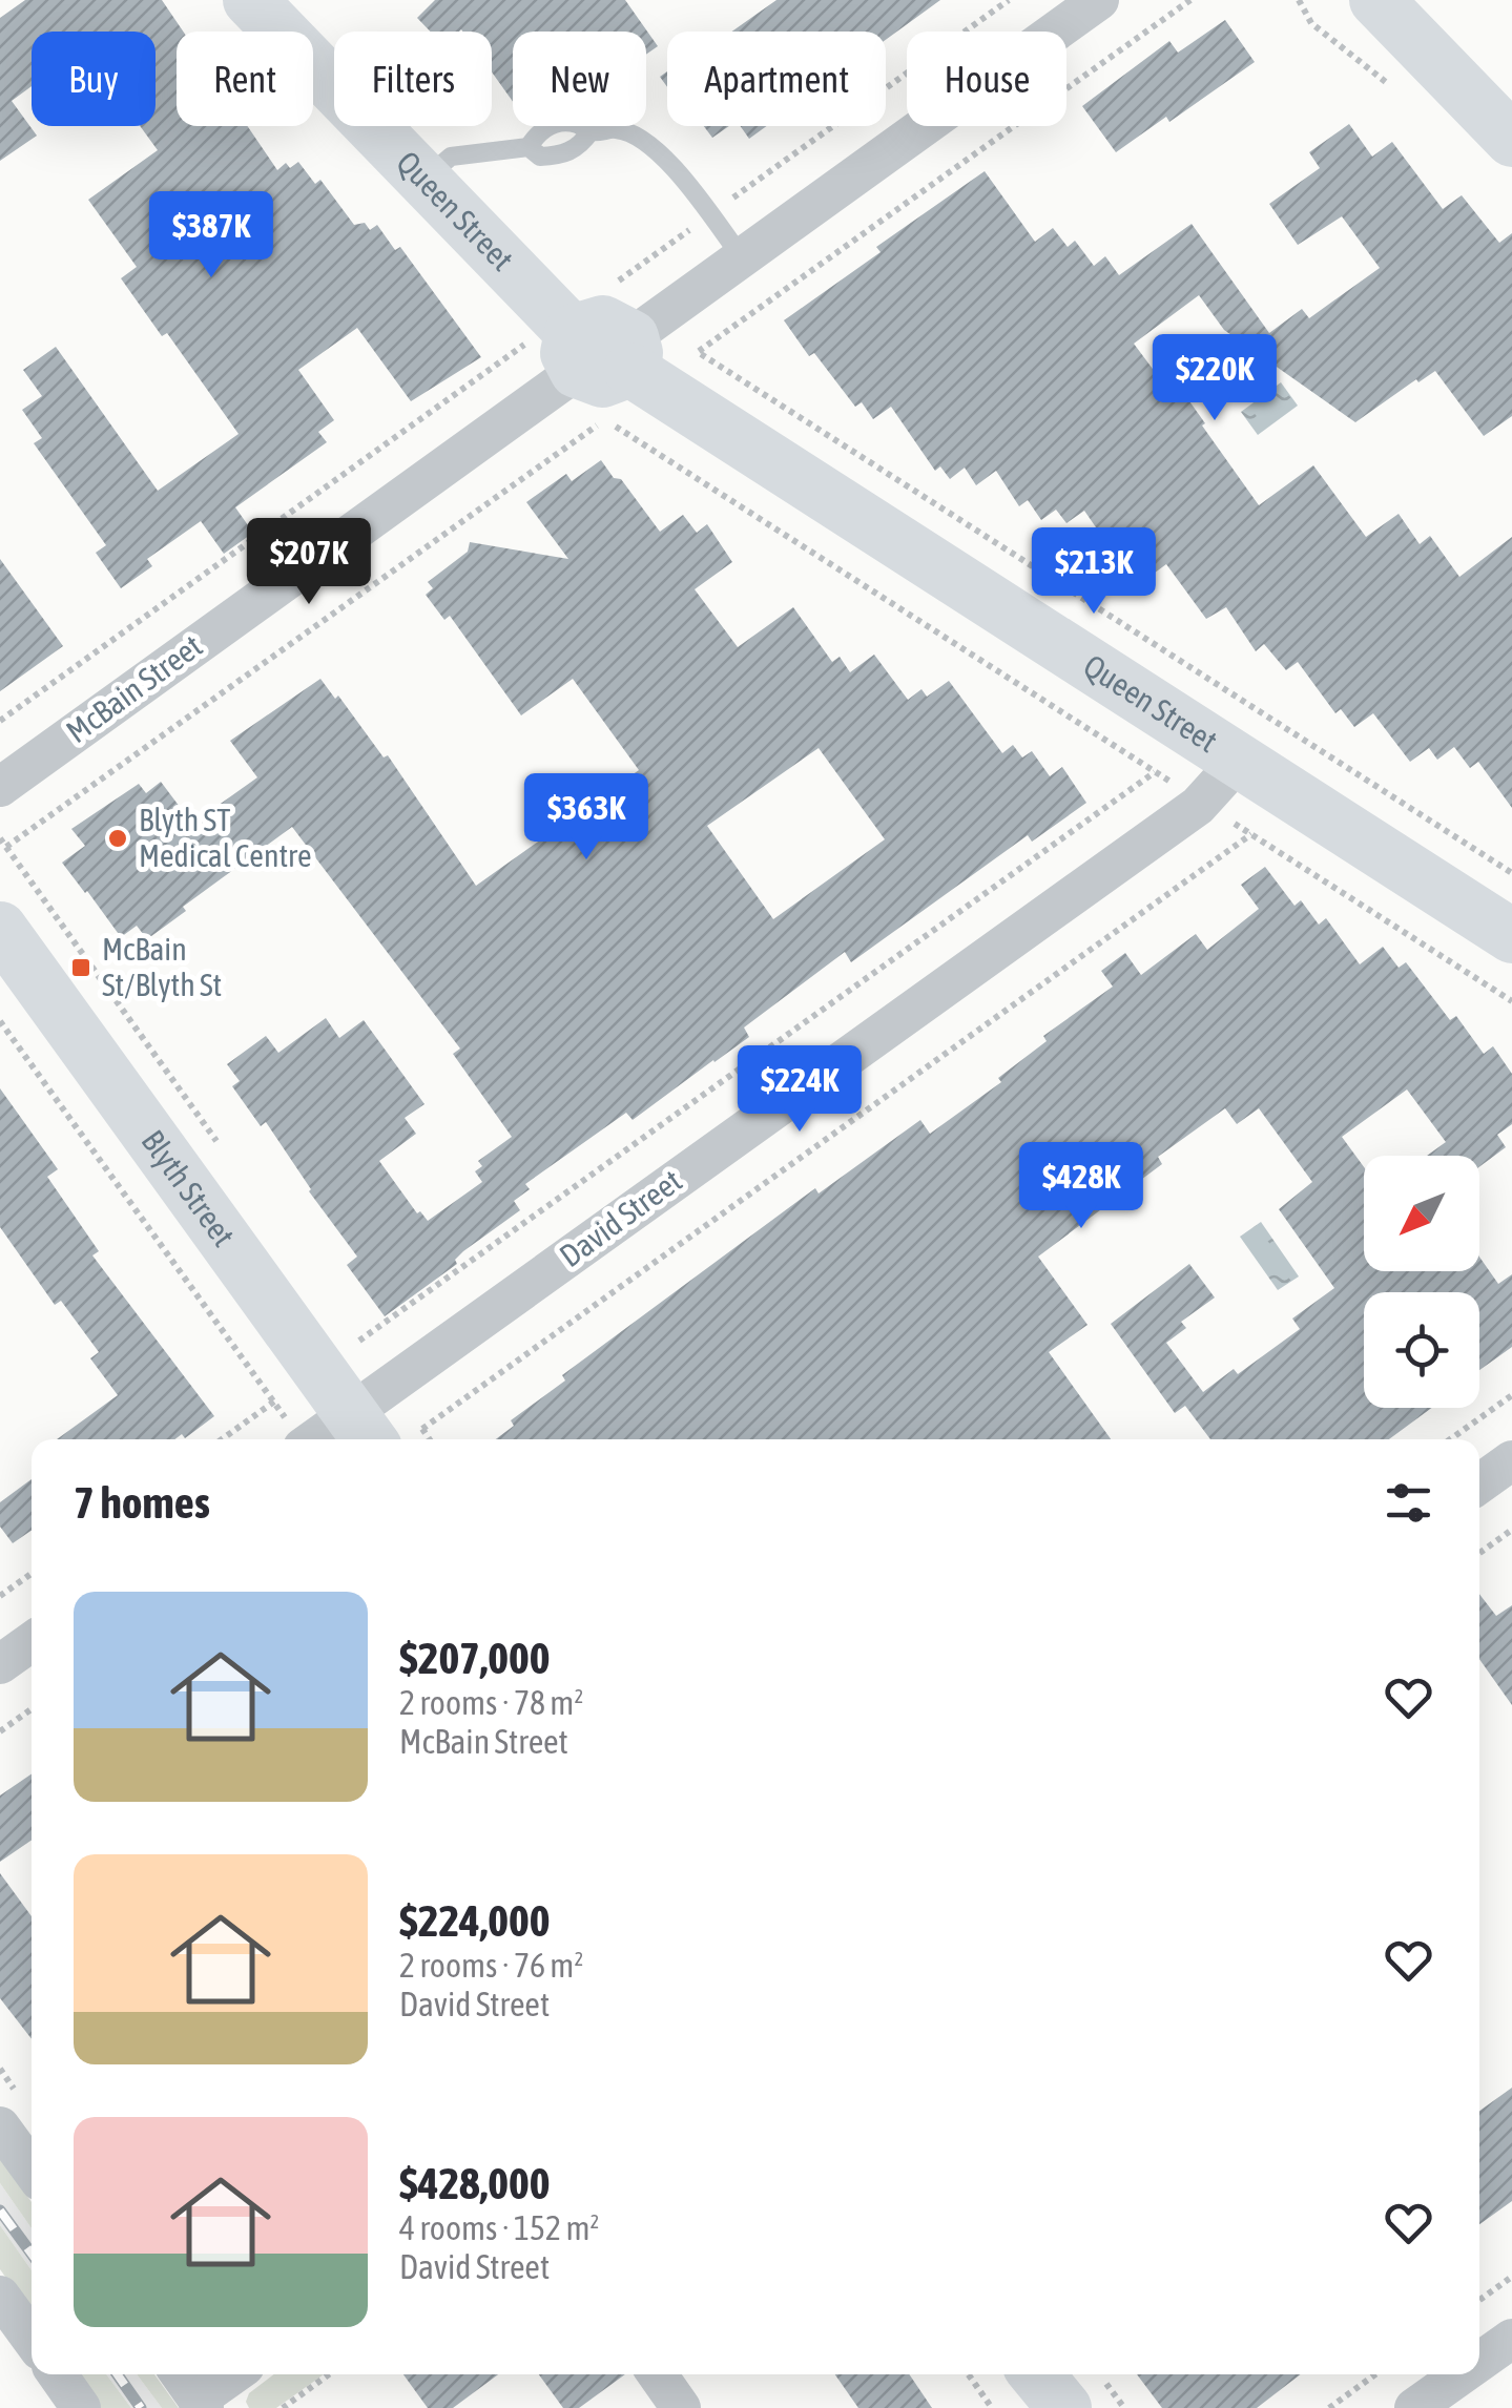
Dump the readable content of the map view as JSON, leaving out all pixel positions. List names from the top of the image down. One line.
{"streets":{"main road":["Queen Street","Blyth Street"],"street":["McBain Street","David Street"]},"crossings":[["Queen Street","McBain Street"],["Queen Street","David Street"],["Blyth Street","David Street"]],"places":{"other":["Blyth ST Medical Centre"],"transit":["McBain St/Blyth St"]},"north":"bottom left","page":{"chip":["Buy","Rent","Filters","New","Apartment","House"],"price":["$387K","$220K","$207K","$213K","$363K","$224K","$428K"],"heading":"7 homes","list":[{"name":"$207,000","note":"2 rooms · 78 m² · McBain Street"},{"name":"$224,000","note":"2 rooms · 76 m² · David Street"},{"name":"$428,000","note":"4 rooms · 152 m² · David Street"}]}}
